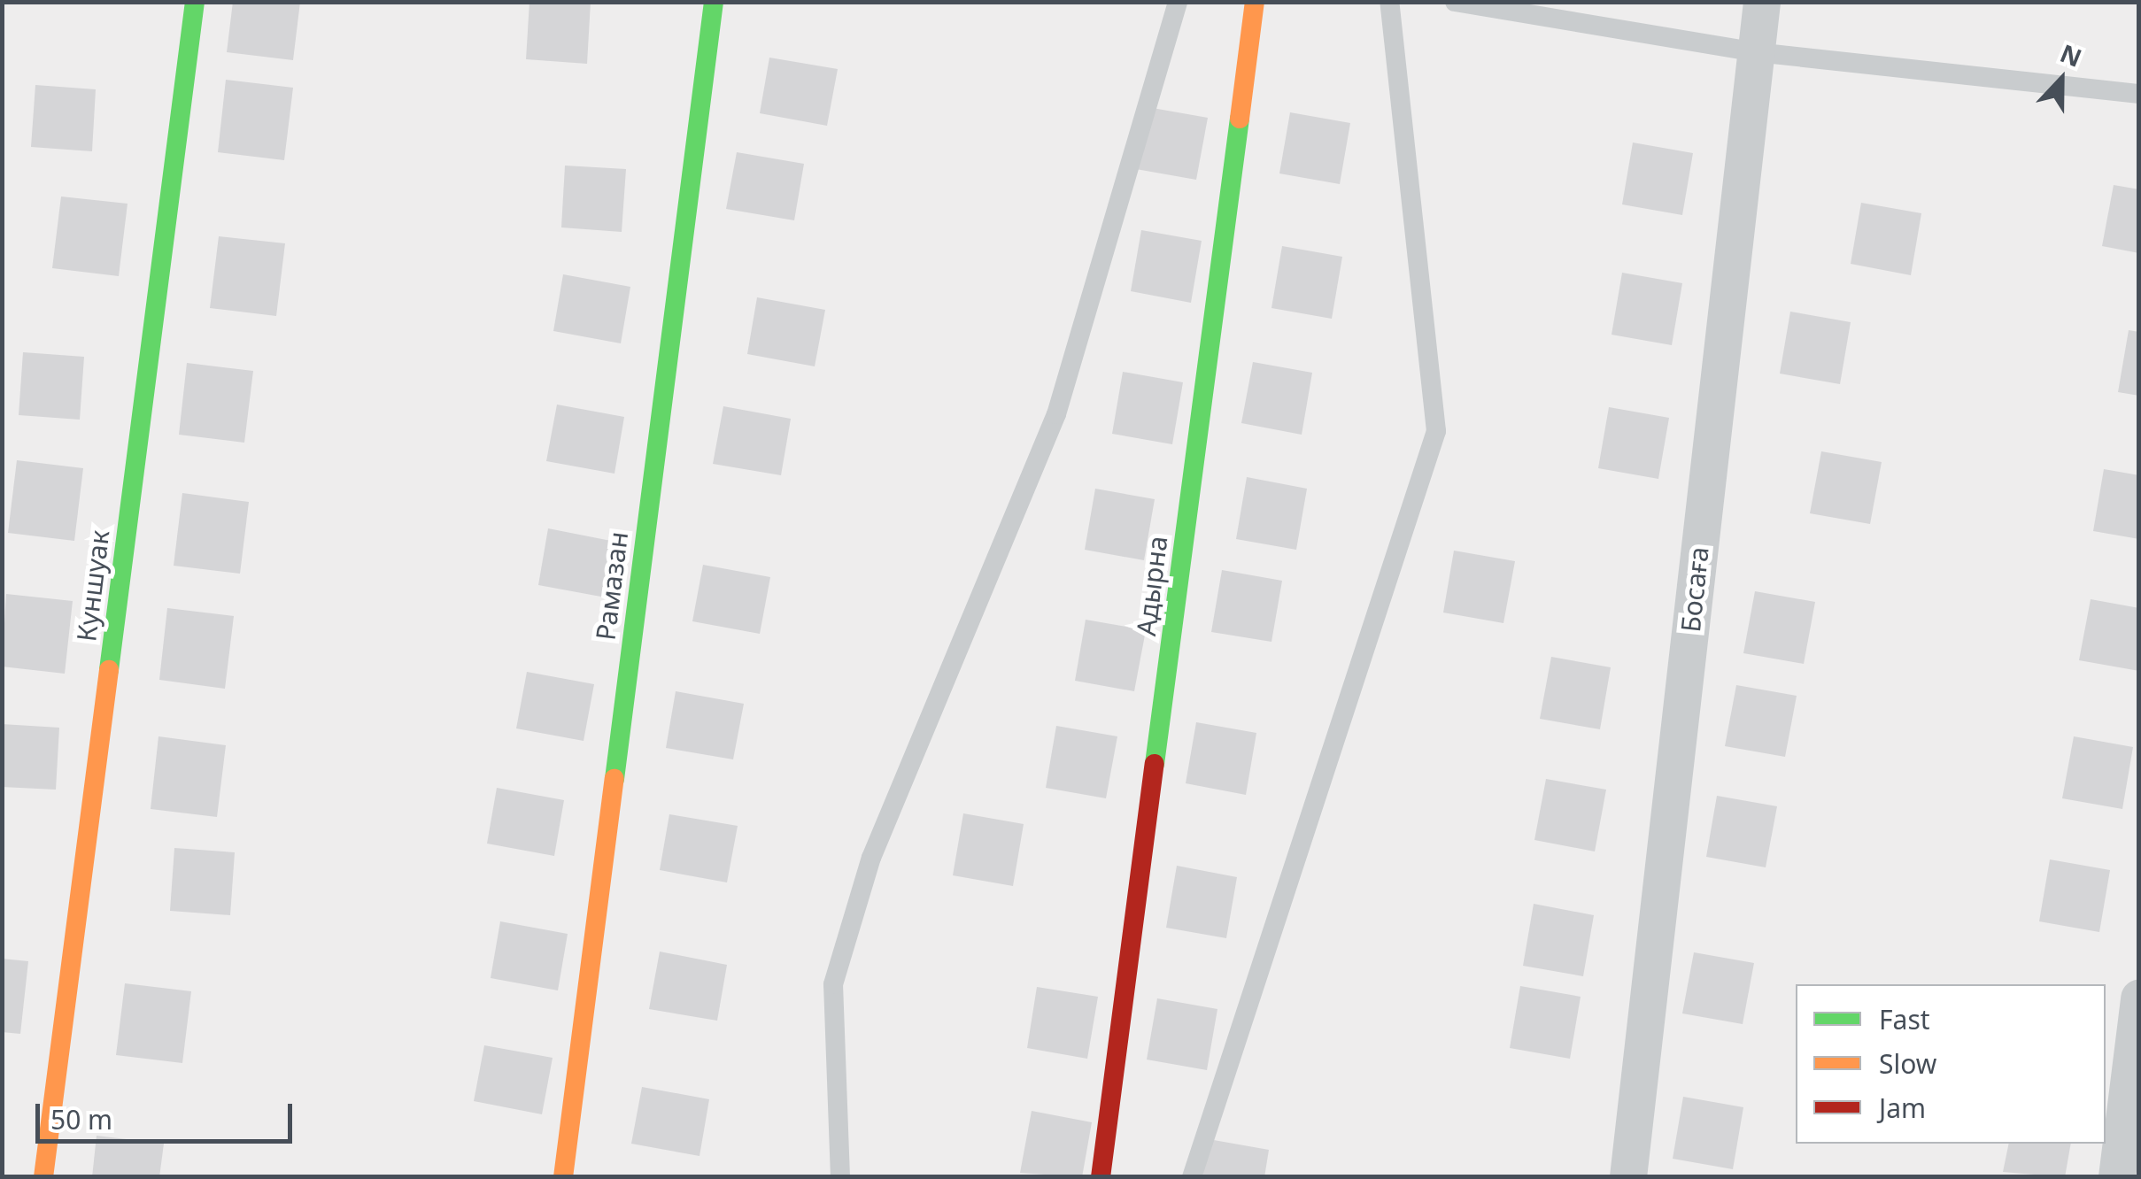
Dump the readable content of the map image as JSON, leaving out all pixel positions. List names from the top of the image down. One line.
{"streets":{"street":["Куншуак","Рамазан","Адырна","Босаға"]},"legend":["Fast","Slow","Jam"],"scale_bar":"50 m","north":"top"}
